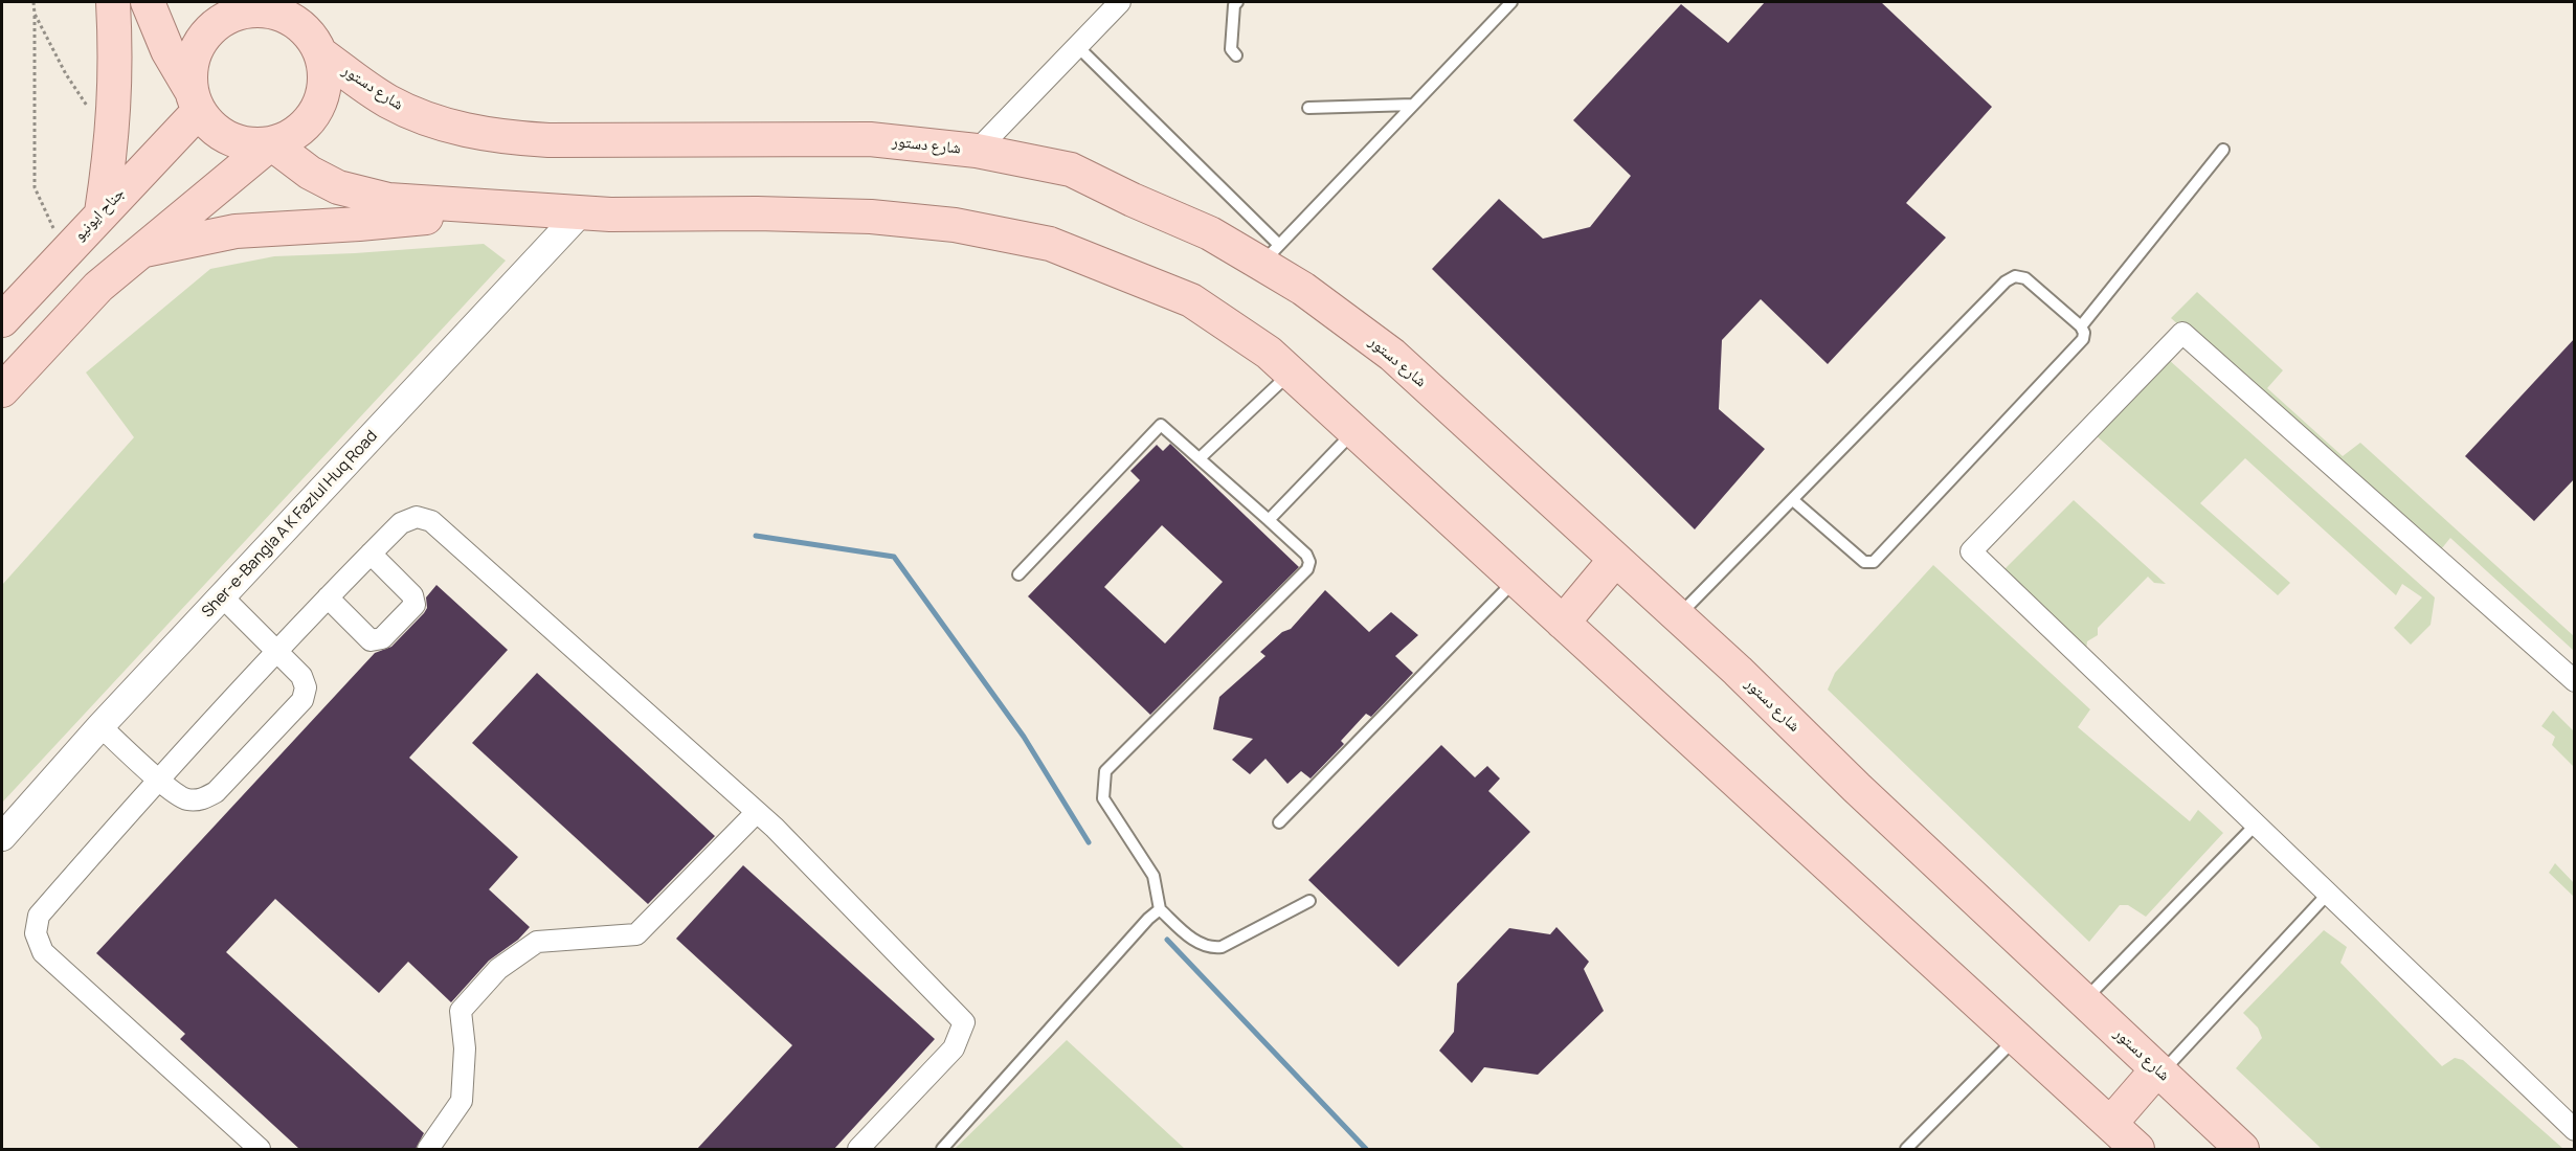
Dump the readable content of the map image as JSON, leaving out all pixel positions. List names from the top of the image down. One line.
{"streets":{"main road":["شارع دستور","جناح ایونیو"],"street":["Sher-e-Bangla A K Fazlul Huq Road"]},"crossings":[["شارع دستور","جناح ایونیو"]]}
